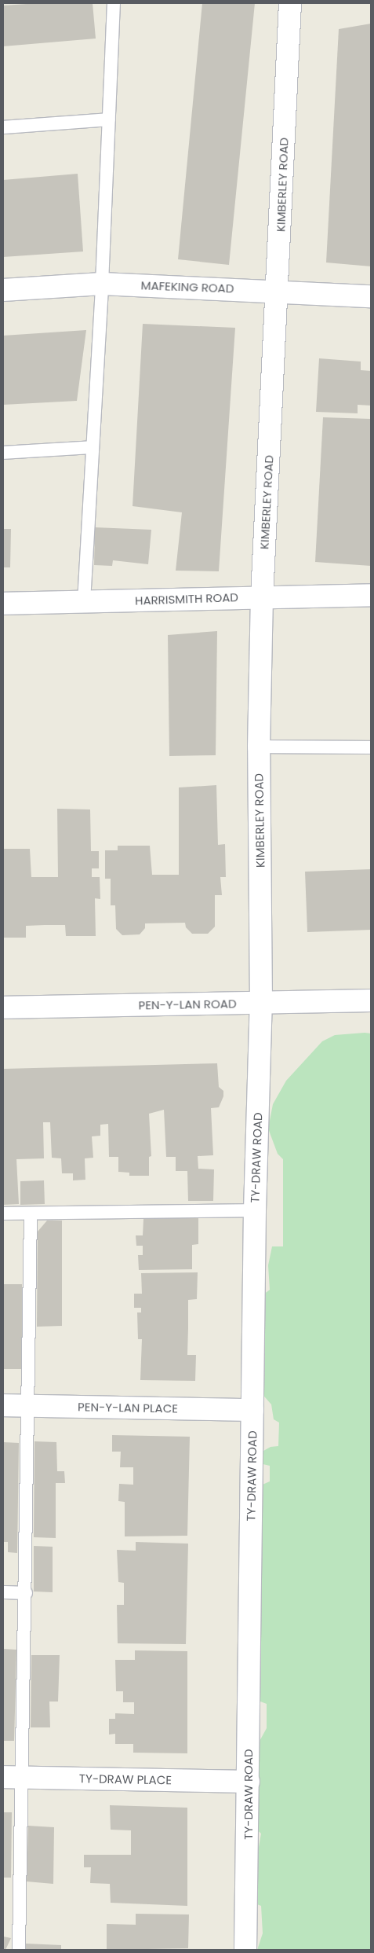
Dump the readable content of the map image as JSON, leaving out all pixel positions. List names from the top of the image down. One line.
{"streets":{"street":["KIMBERLEY ROAD","MAFEKING ROAD","HARRISMITH ROAD","PEN-Y-LAN ROAD","TY-DRAW ROAD","PEN-Y-LAN PLACE","TY-DRAW PLACE"]},"crossings":[["KIMBERLEY ROAD","MAFEKING ROAD"],["KIMBERLEY ROAD","HARRISMITH ROAD"],["KIMBERLEY ROAD","PEN-Y-LAN ROAD"],["KIMBERLEY ROAD","TY-DRAW ROAD"],["PEN-Y-LAN ROAD","TY-DRAW ROAD"],["TY-DRAW ROAD","PEN-Y-LAN PLACE"],["TY-DRAW ROAD","TY-DRAW PLACE"]]}
